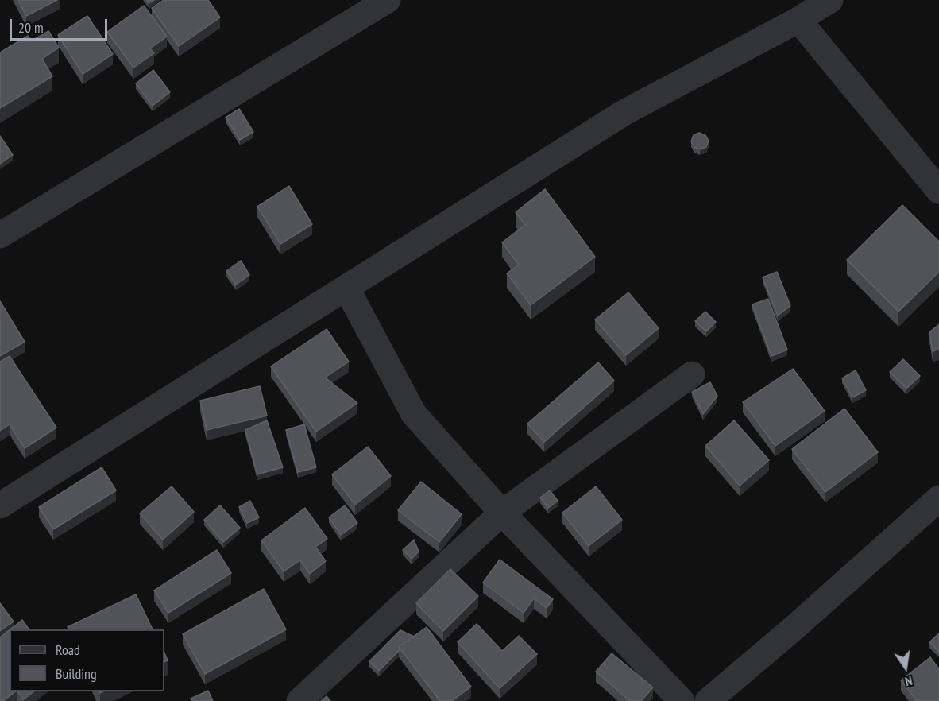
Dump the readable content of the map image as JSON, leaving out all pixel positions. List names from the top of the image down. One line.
{"legend":["Road","Building"],"scale_bar":"20 m","north":"bottom"}
